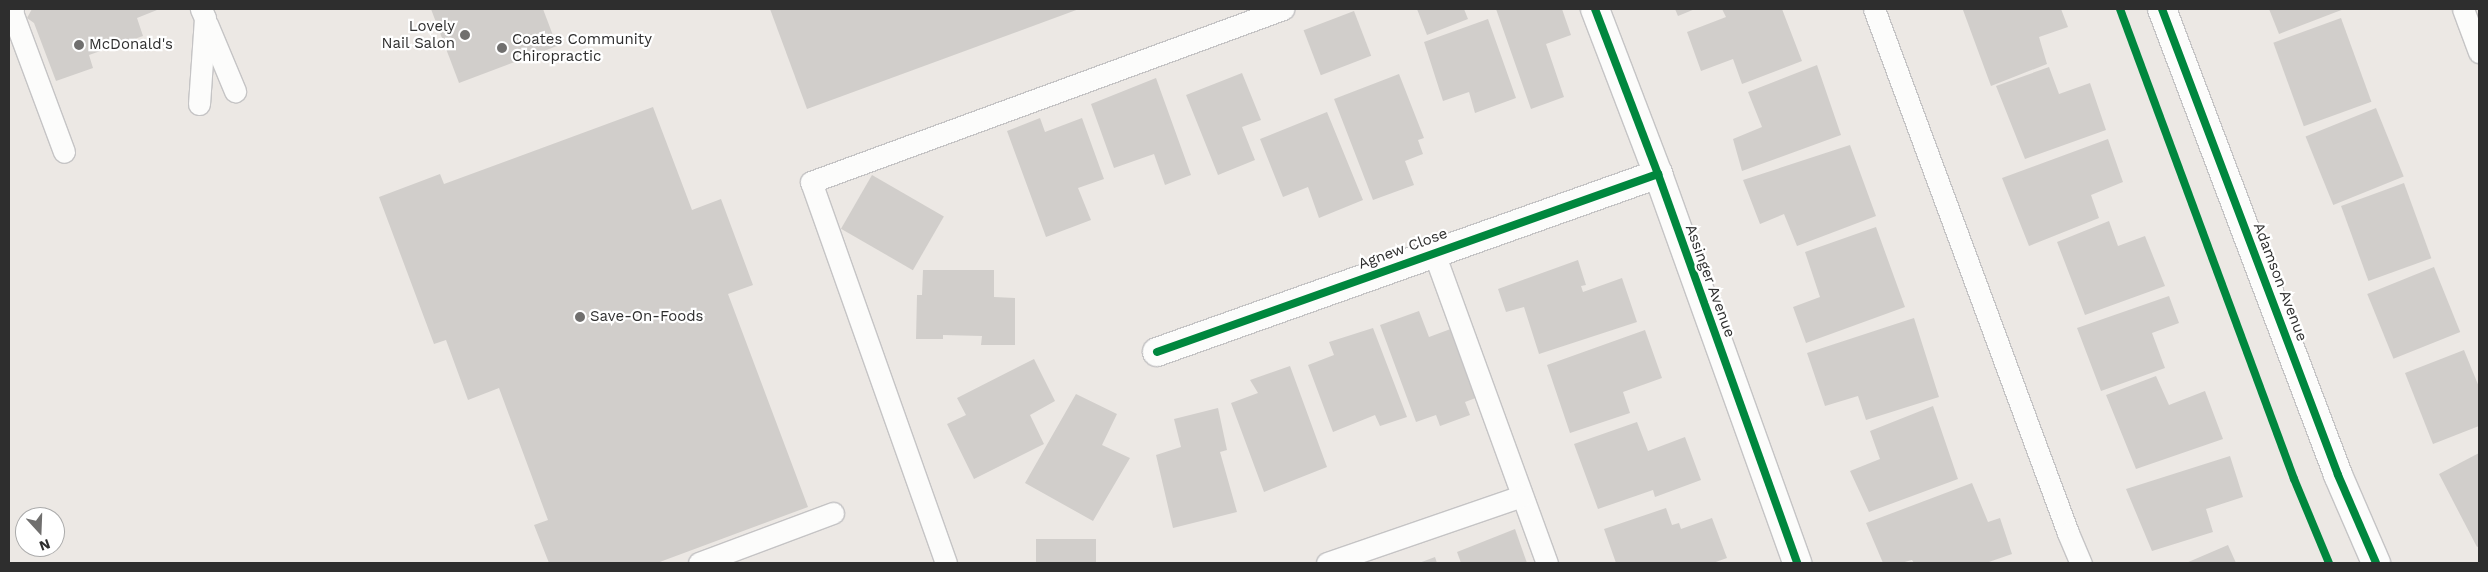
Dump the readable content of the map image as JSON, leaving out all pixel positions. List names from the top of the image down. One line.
{"streets":{"street":["Agnew Close","Assinger Avenue","Adamson Avenue"]},"crossings":[["Agnew Close","Assinger Avenue"]],"places":["Lovely Nail Salon","McDonald's","Coates Community Chiropractic","Save-On-Foods"],"north":"bottom"}
